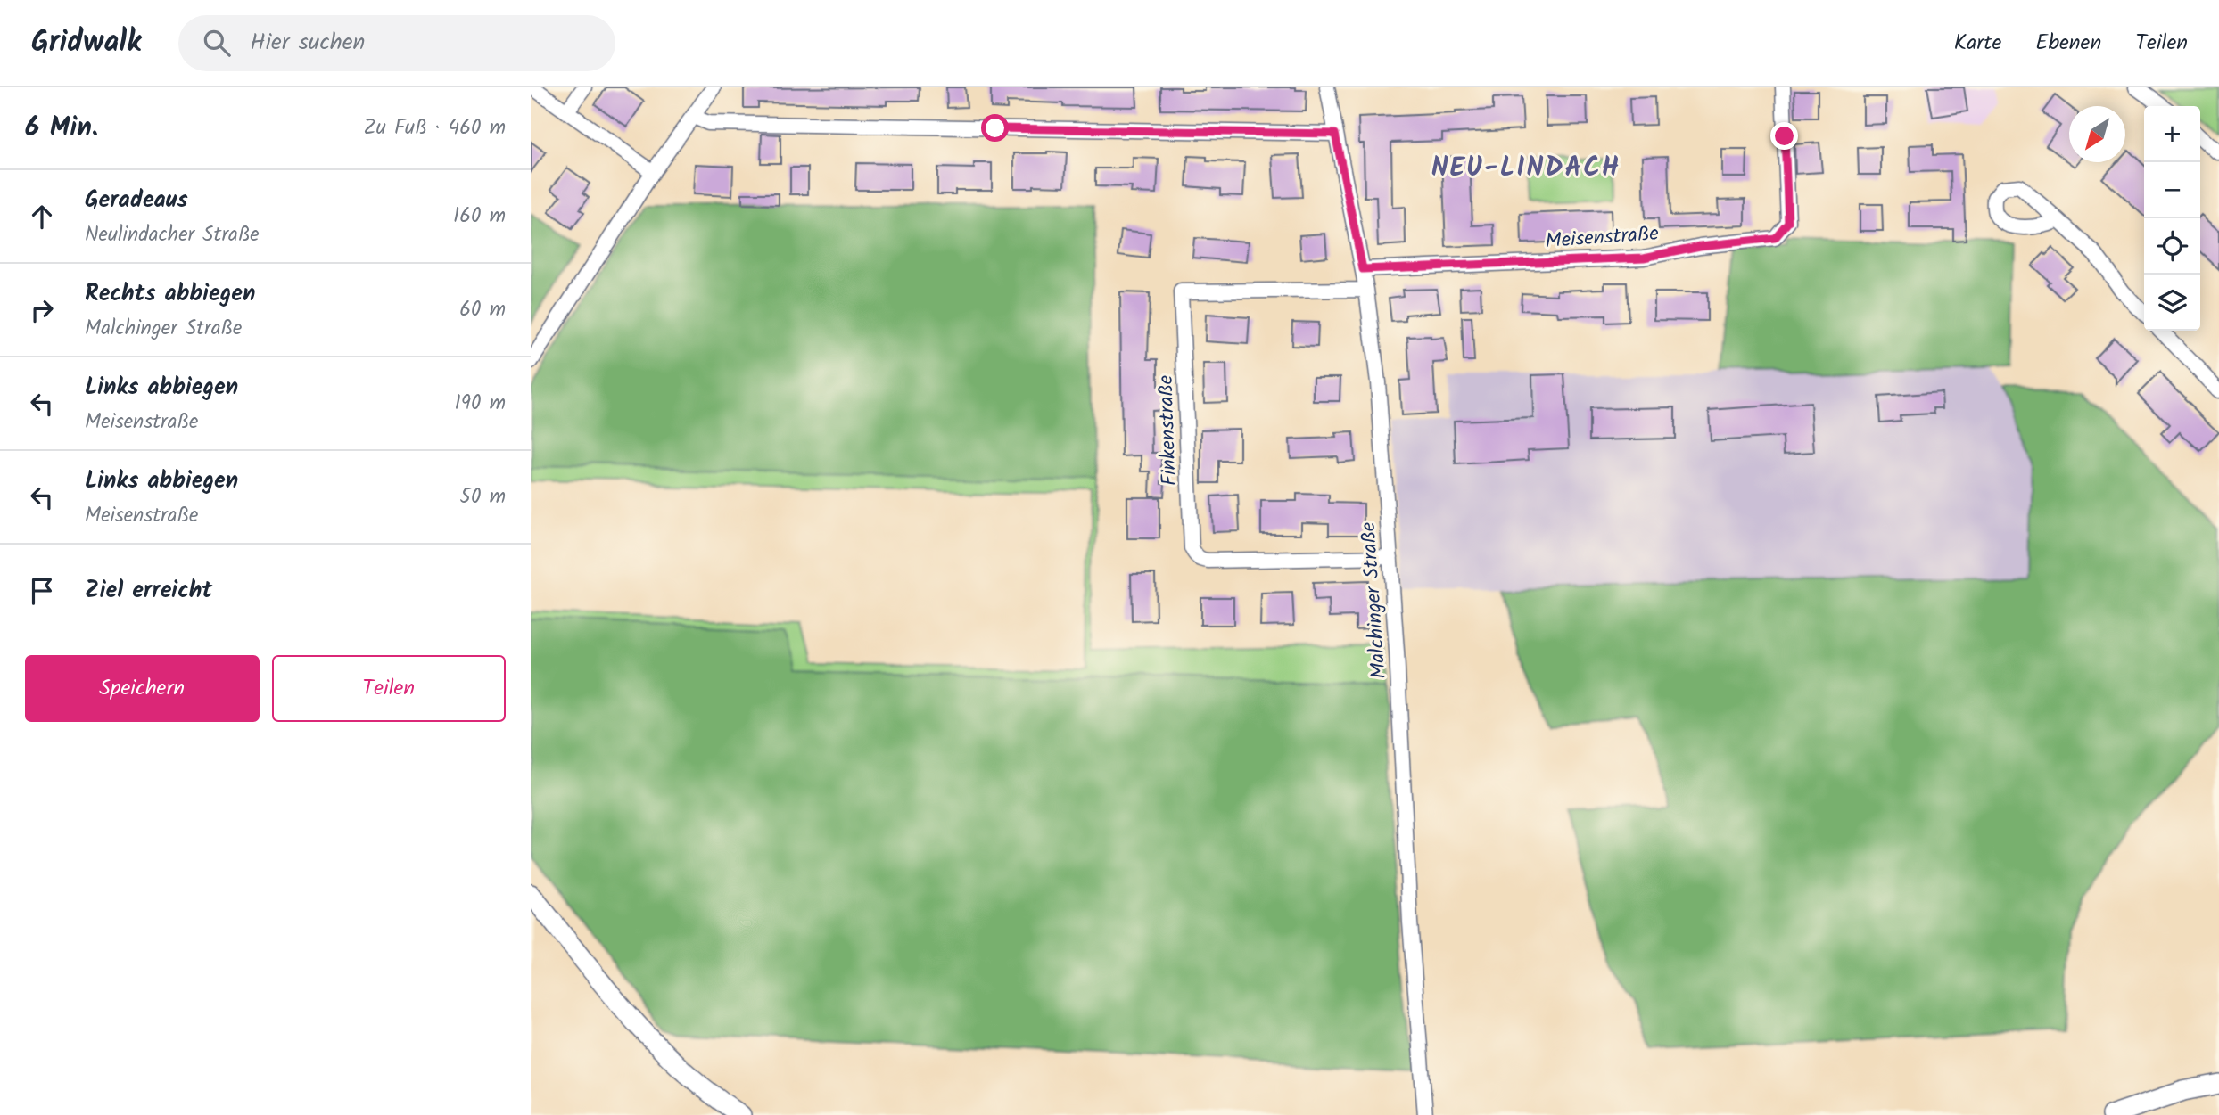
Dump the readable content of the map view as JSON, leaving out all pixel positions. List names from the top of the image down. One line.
{"streets":{"street":["Meisenstraße","Finkenstraße","Malchinger Straße"]},"crossings":[["Meisenstraße","Malchinger Straße"],["Finkenstraße","Malchinger Straße"]],"districts":["NEU-LINDACH"],"north":"bottom left","page":{"header":"Gridwalk","search":"Hier suchen","nav":["Karte","Ebenen","Teilen"],"heading":["6 Min.","Zu Fuß · 460 m"],"map_buttons":["+","−"],"list":[["Geradeaus","Neulindacher Straße","160 m"],["Rechts abbiegen","Malchinger Straße","60 m"],["Links abbiegen","Meisenstraße","190 m"],["Links abbiegen","Meisenstraße","50 m"],"Ziel erreicht"],"buttons":["Speichern","Teilen"]}}
